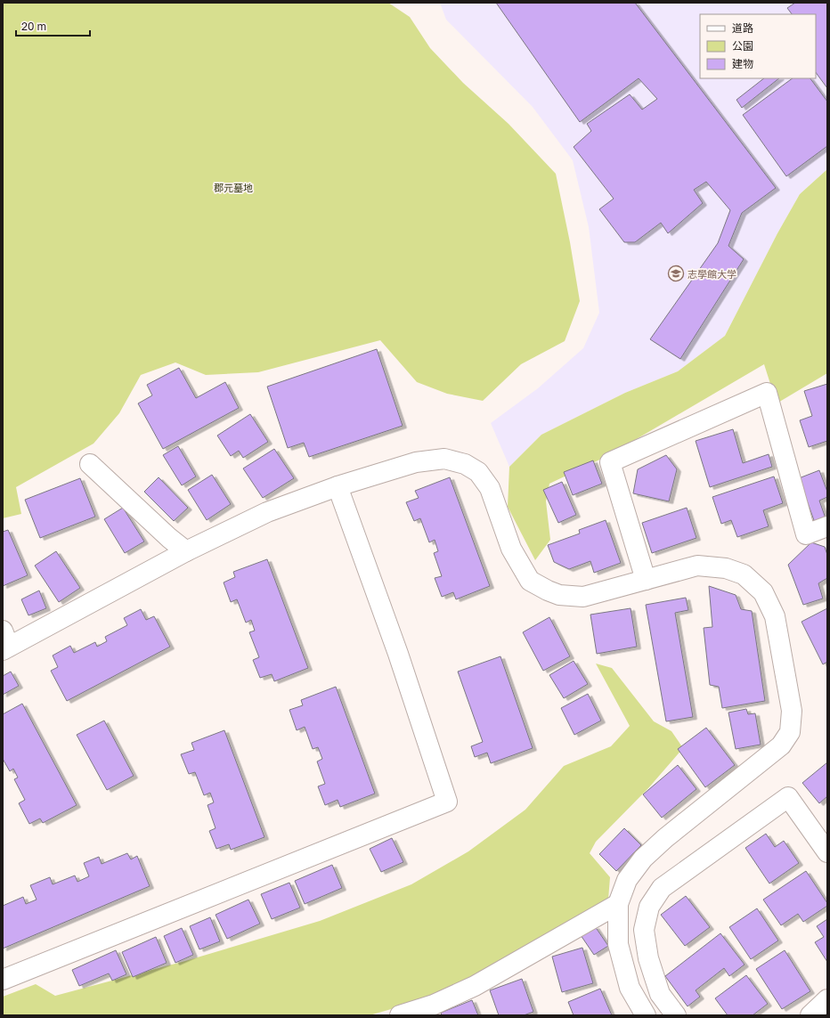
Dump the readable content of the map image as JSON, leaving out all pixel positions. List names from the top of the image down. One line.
{"parks":["郡元墓地"],"places":{"school or university":["志學館大学"]},"legend":["道路","公園","建物"],"scale_bar":"20 m"}
